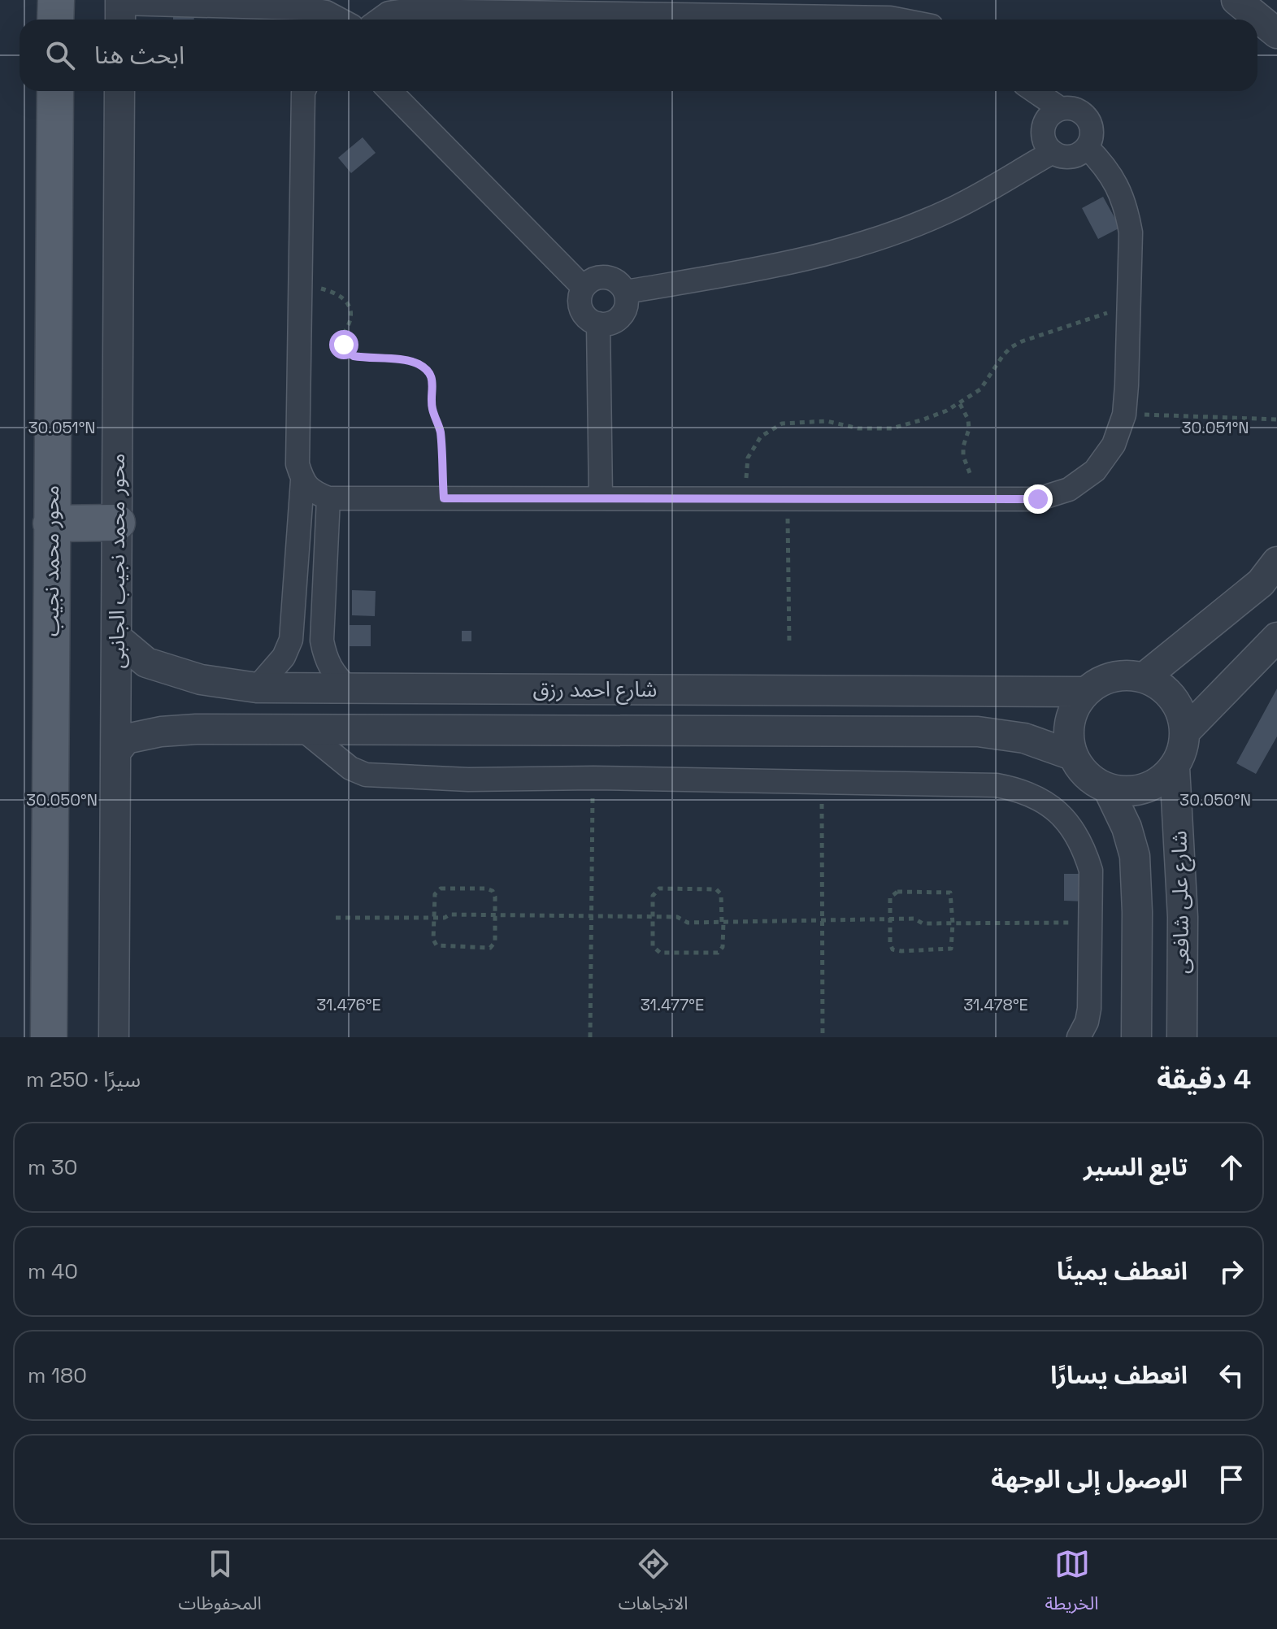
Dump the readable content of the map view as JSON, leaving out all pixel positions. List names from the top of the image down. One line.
{"streets":{"main road":["محور محمد نجيب"],"street":["محور محمد نجيب الجانبى","شارع احمد رزق","شارع على شافعى"]},"crossings":[["محور محمد نجيب الجانبى","شارع احمد رزق"],["شارع احمد رزق","شارع على شافعى"]],"page":{"search":"ابحث هنا","heading":["4 دقيقة","سيرًا · 250 m"],"list":[["تابع السير","30 m"],["انعطف يمينًا","40 m"],["انعطف يسارًا","180 m"],"الوصول إلى الوجهة"],"nav":["الخريطة","الاتجاهات","المحفوظات"]},"coordinates":["30.051°N","30.050°N","31.476°E","31.477°E","31.478°E"]}
